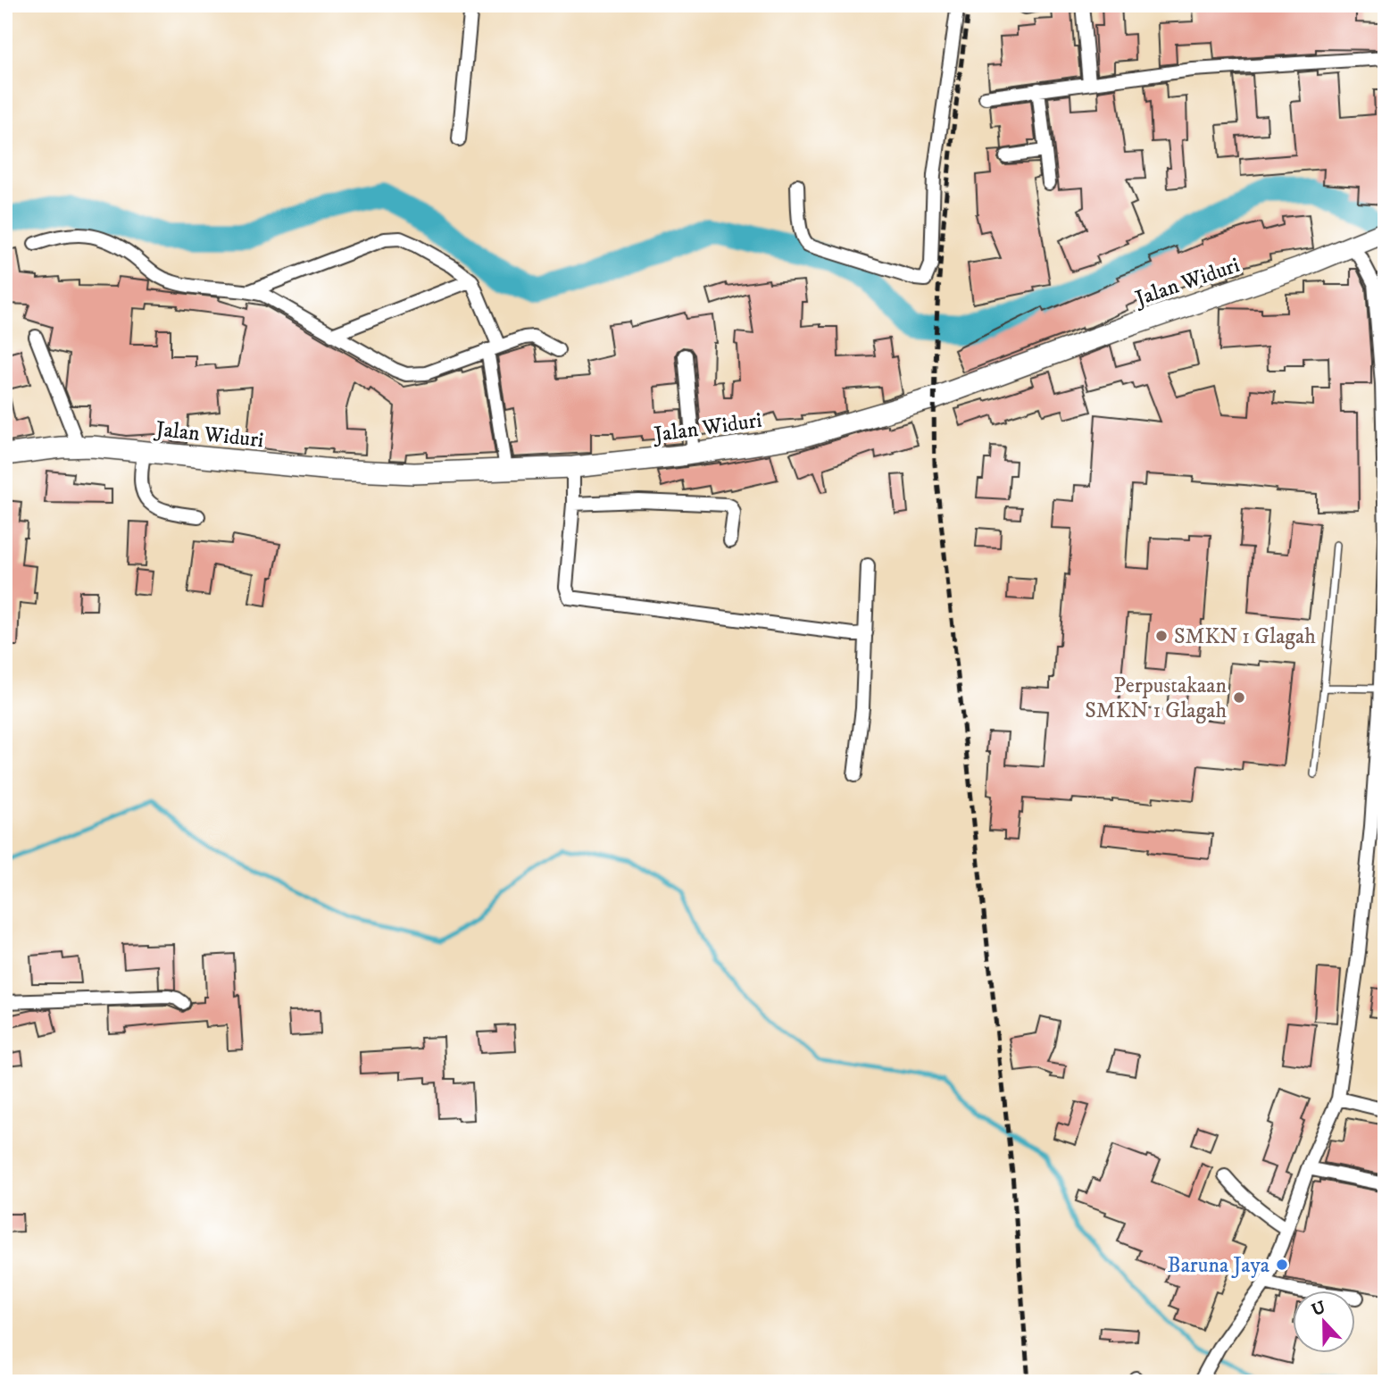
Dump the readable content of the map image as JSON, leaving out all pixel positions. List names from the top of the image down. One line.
{"streets":{"main road":["Jalan Widuri"]},"places":["SMKN 1 Glagah","Perpustakaan SMKN 1 Glagah","Baruna Jaya"],"north":"top"}
